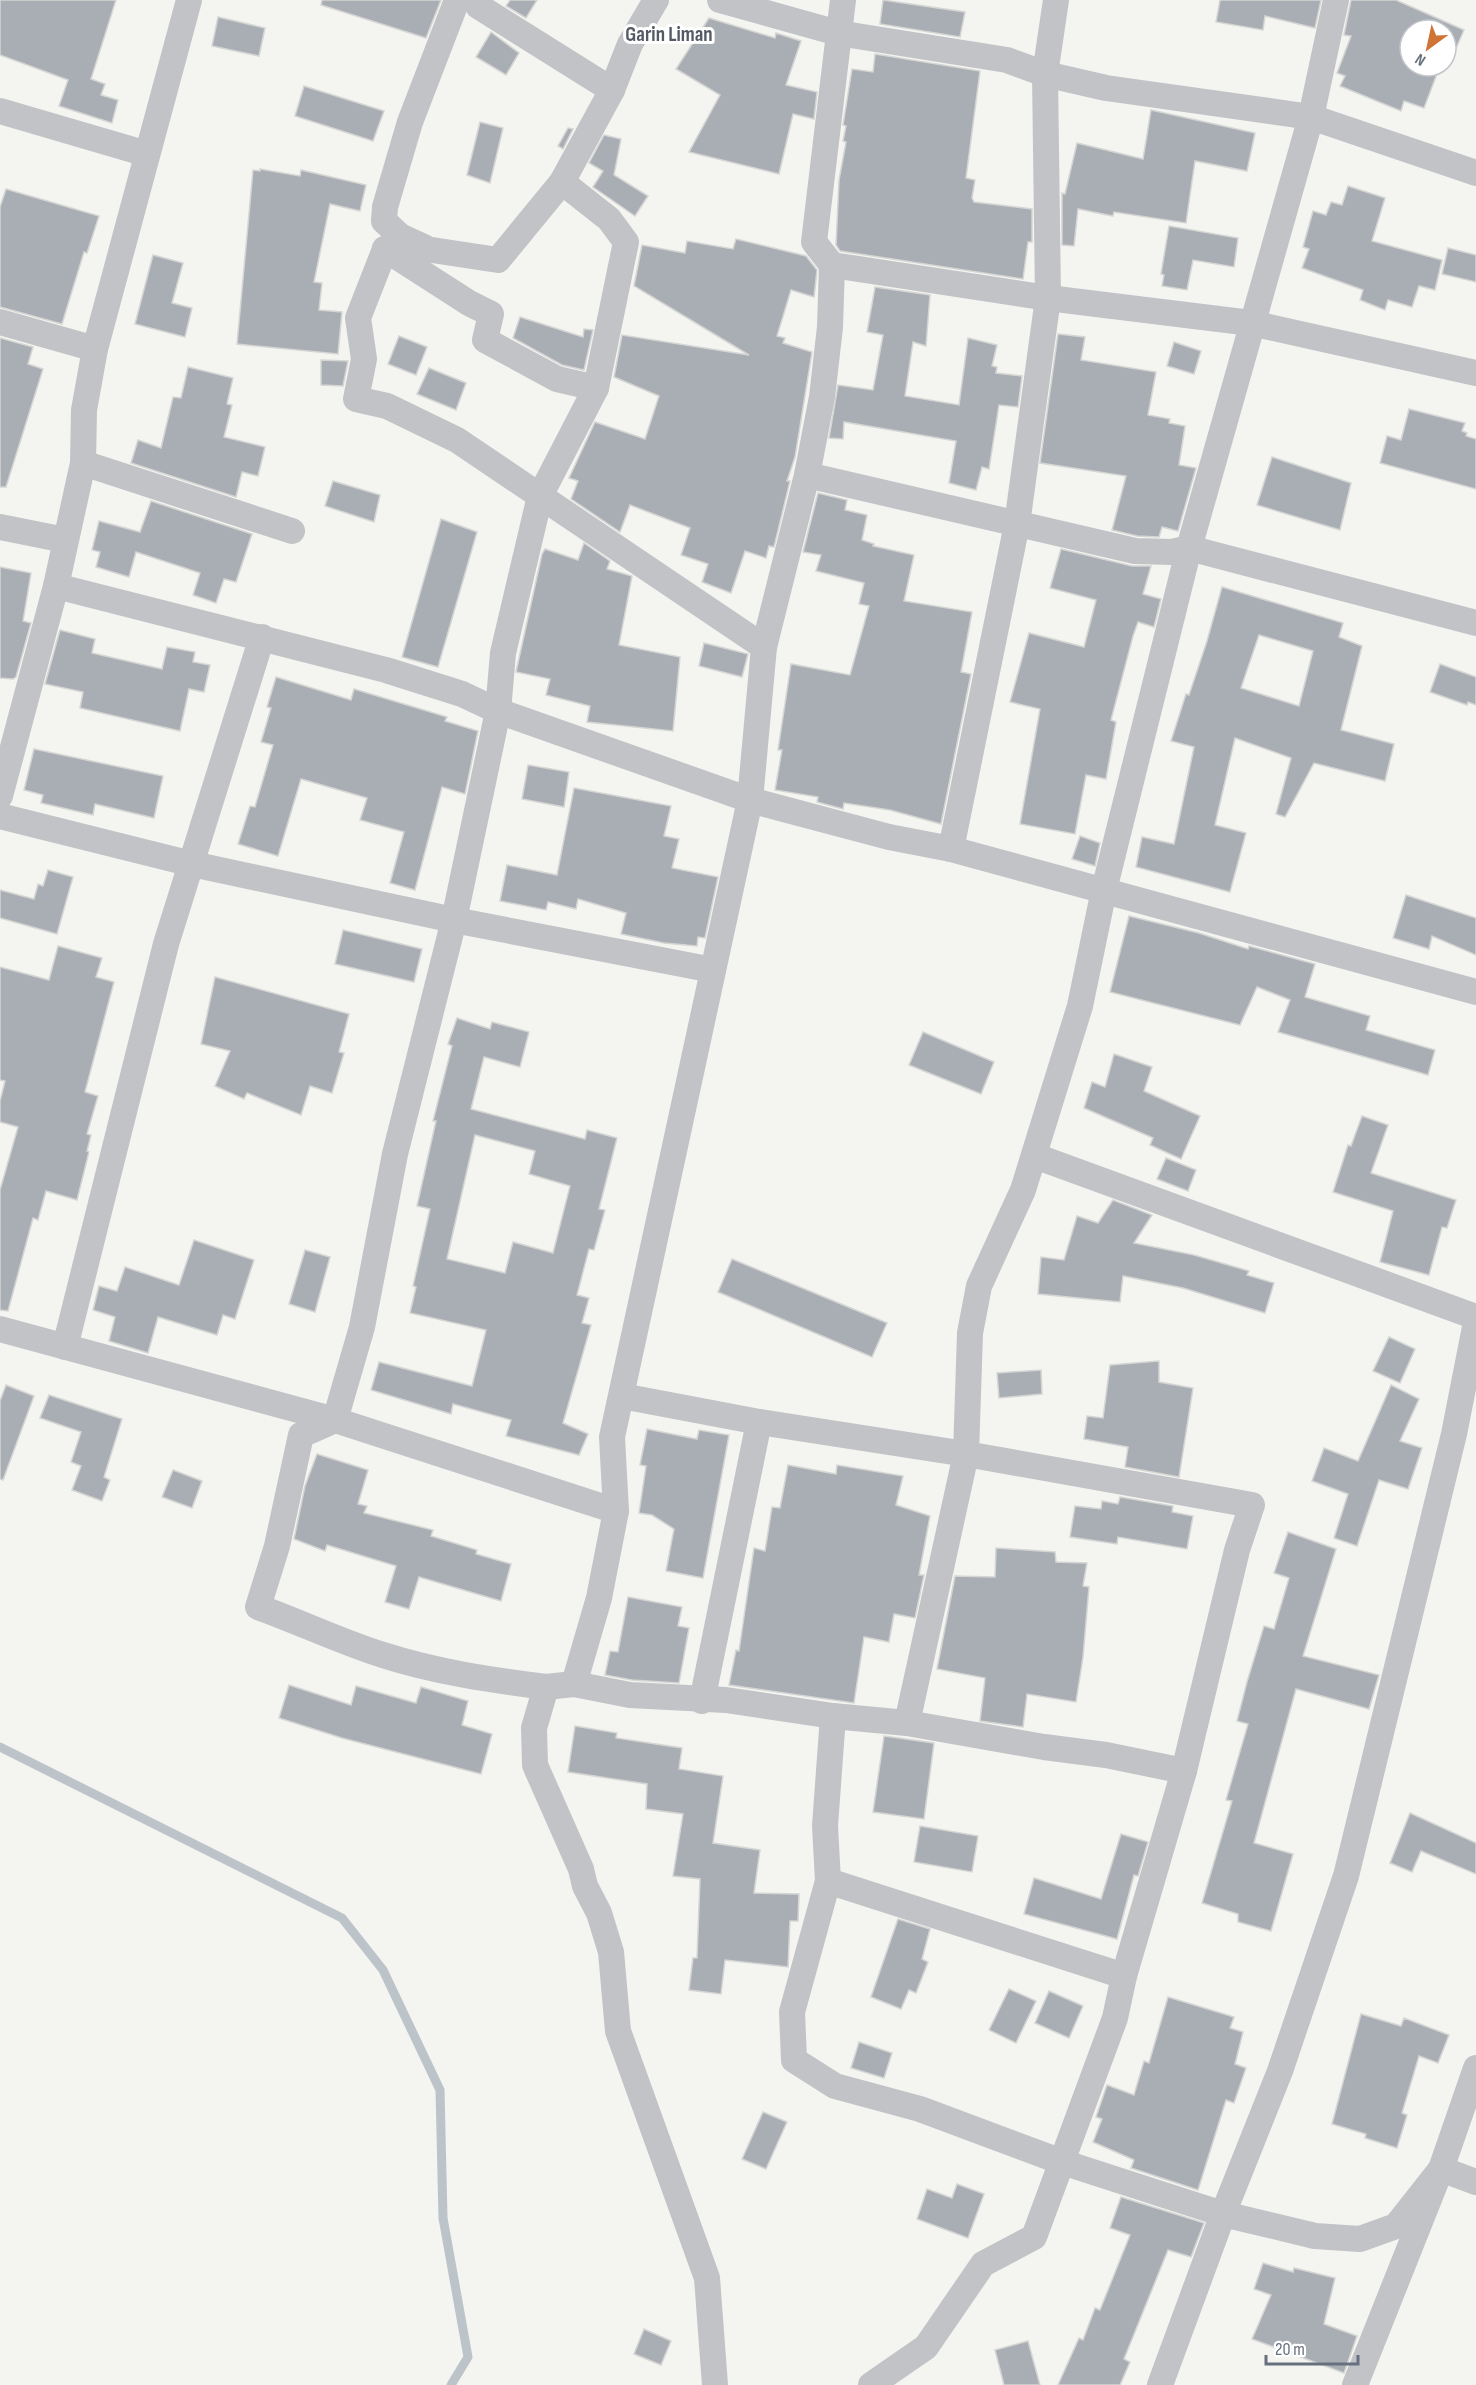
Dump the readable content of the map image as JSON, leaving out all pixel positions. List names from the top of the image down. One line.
{"districts":["Garin Liman"],"scale_bar":"20 m","north":"bottom left"}
